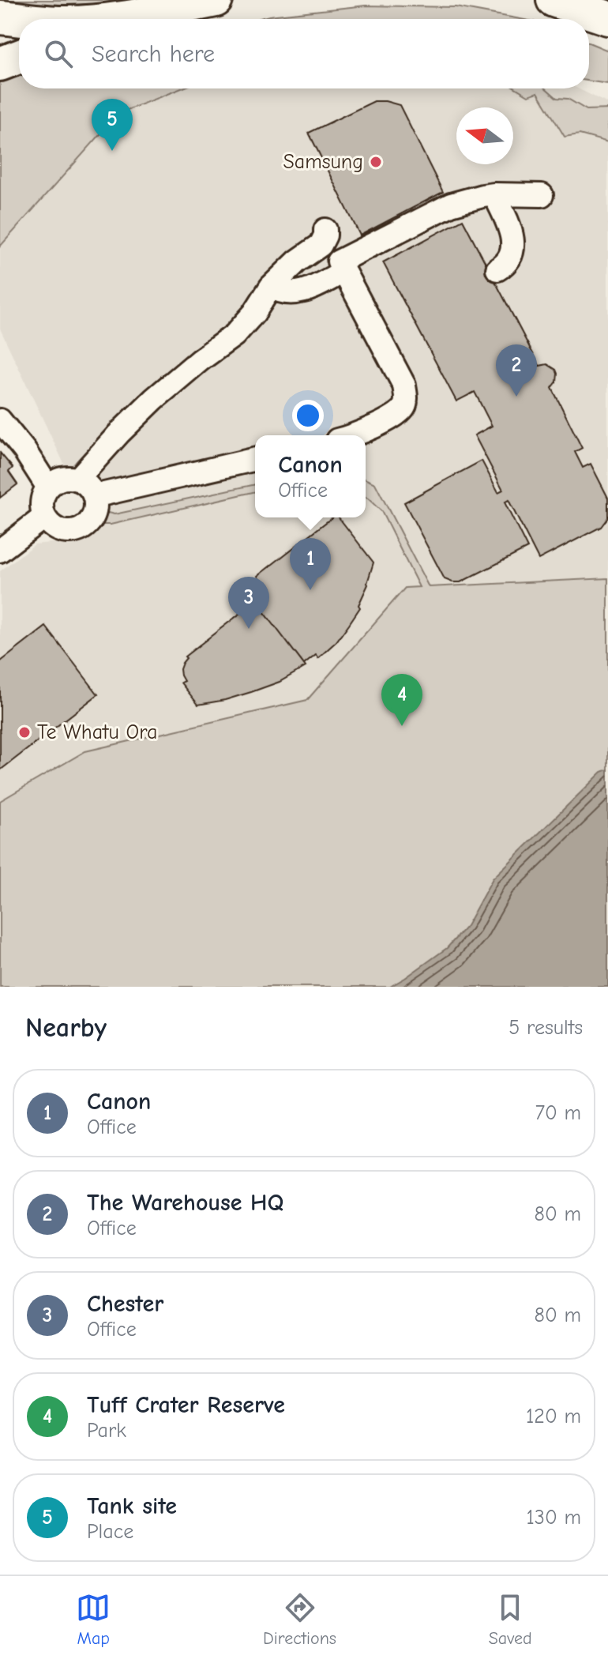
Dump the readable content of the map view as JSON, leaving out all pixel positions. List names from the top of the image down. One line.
{"places":["Samsung","Te Whatu Ora"],"north":"left","page":{"search":"Search here","pins":["5","2","1","3","4"],"popup":["Canon","Office"],"heading":["Nearby","5 results"],"list":[{"mark":"1","name":"Canon","note":"Office","value":"70 m"},{"mark":"2","name":"The Warehouse HQ","note":"Office","value":"80 m"},{"mark":"3","name":"Chester","note":"Office","value":"80 m"},{"mark":"4","name":"Tuff Crater Reserve","note":"Park","value":"120 m"},{"mark":"5","name":"Tank site","note":"Place","value":"130 m"}],"nav":["Map","Directions","Saved"]}}
